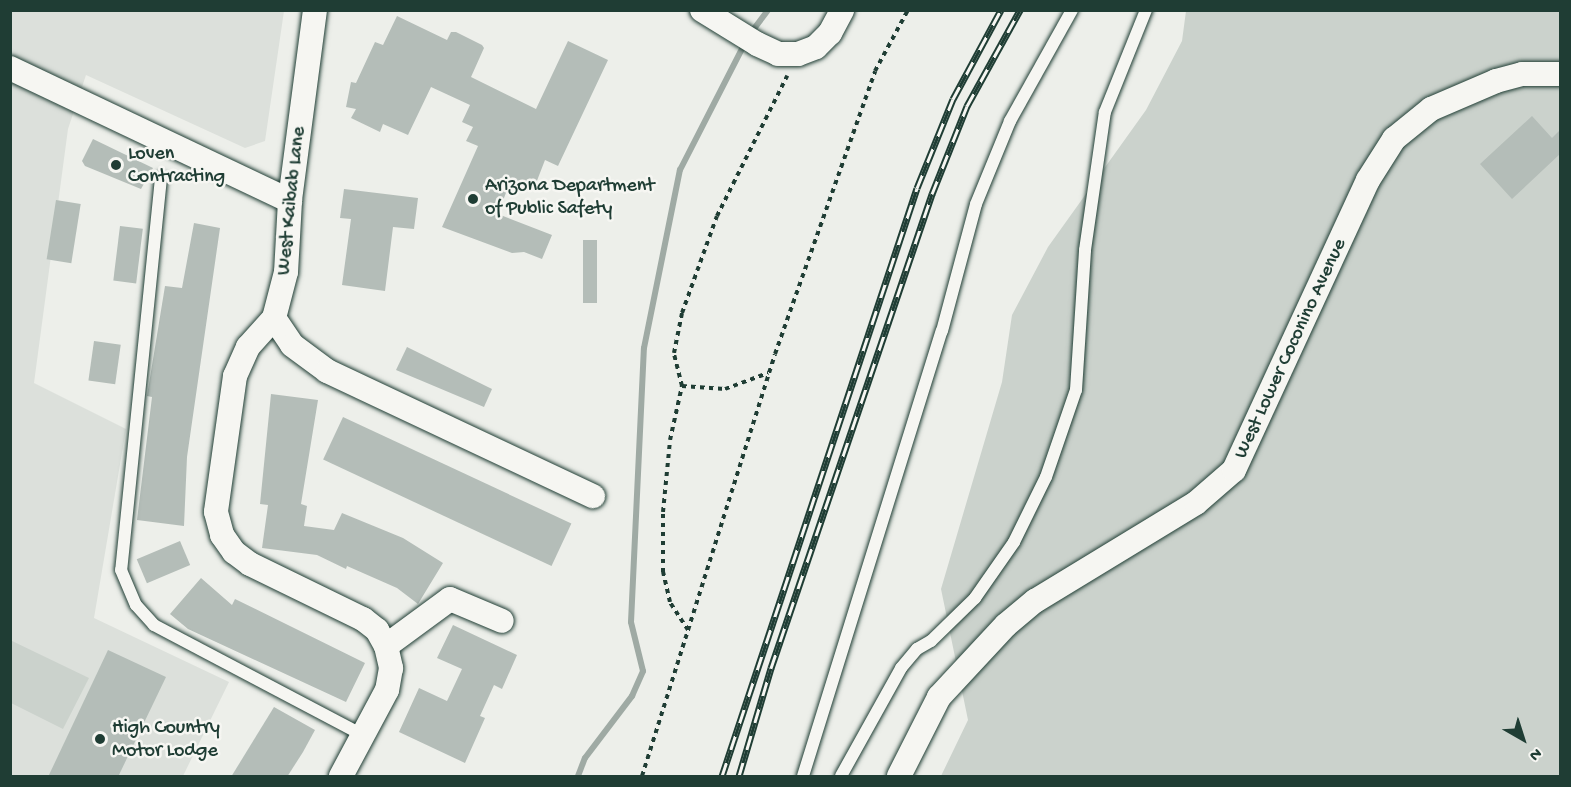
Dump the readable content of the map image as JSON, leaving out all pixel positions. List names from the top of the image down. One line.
{"streets":{"street":["West Kaibab Lane","West Lower Coconino Avenue"]},"places":["Loven Contracting","Arizona Department of Public Safety","High Country Motor Lodge"],"north":"bottom right"}
